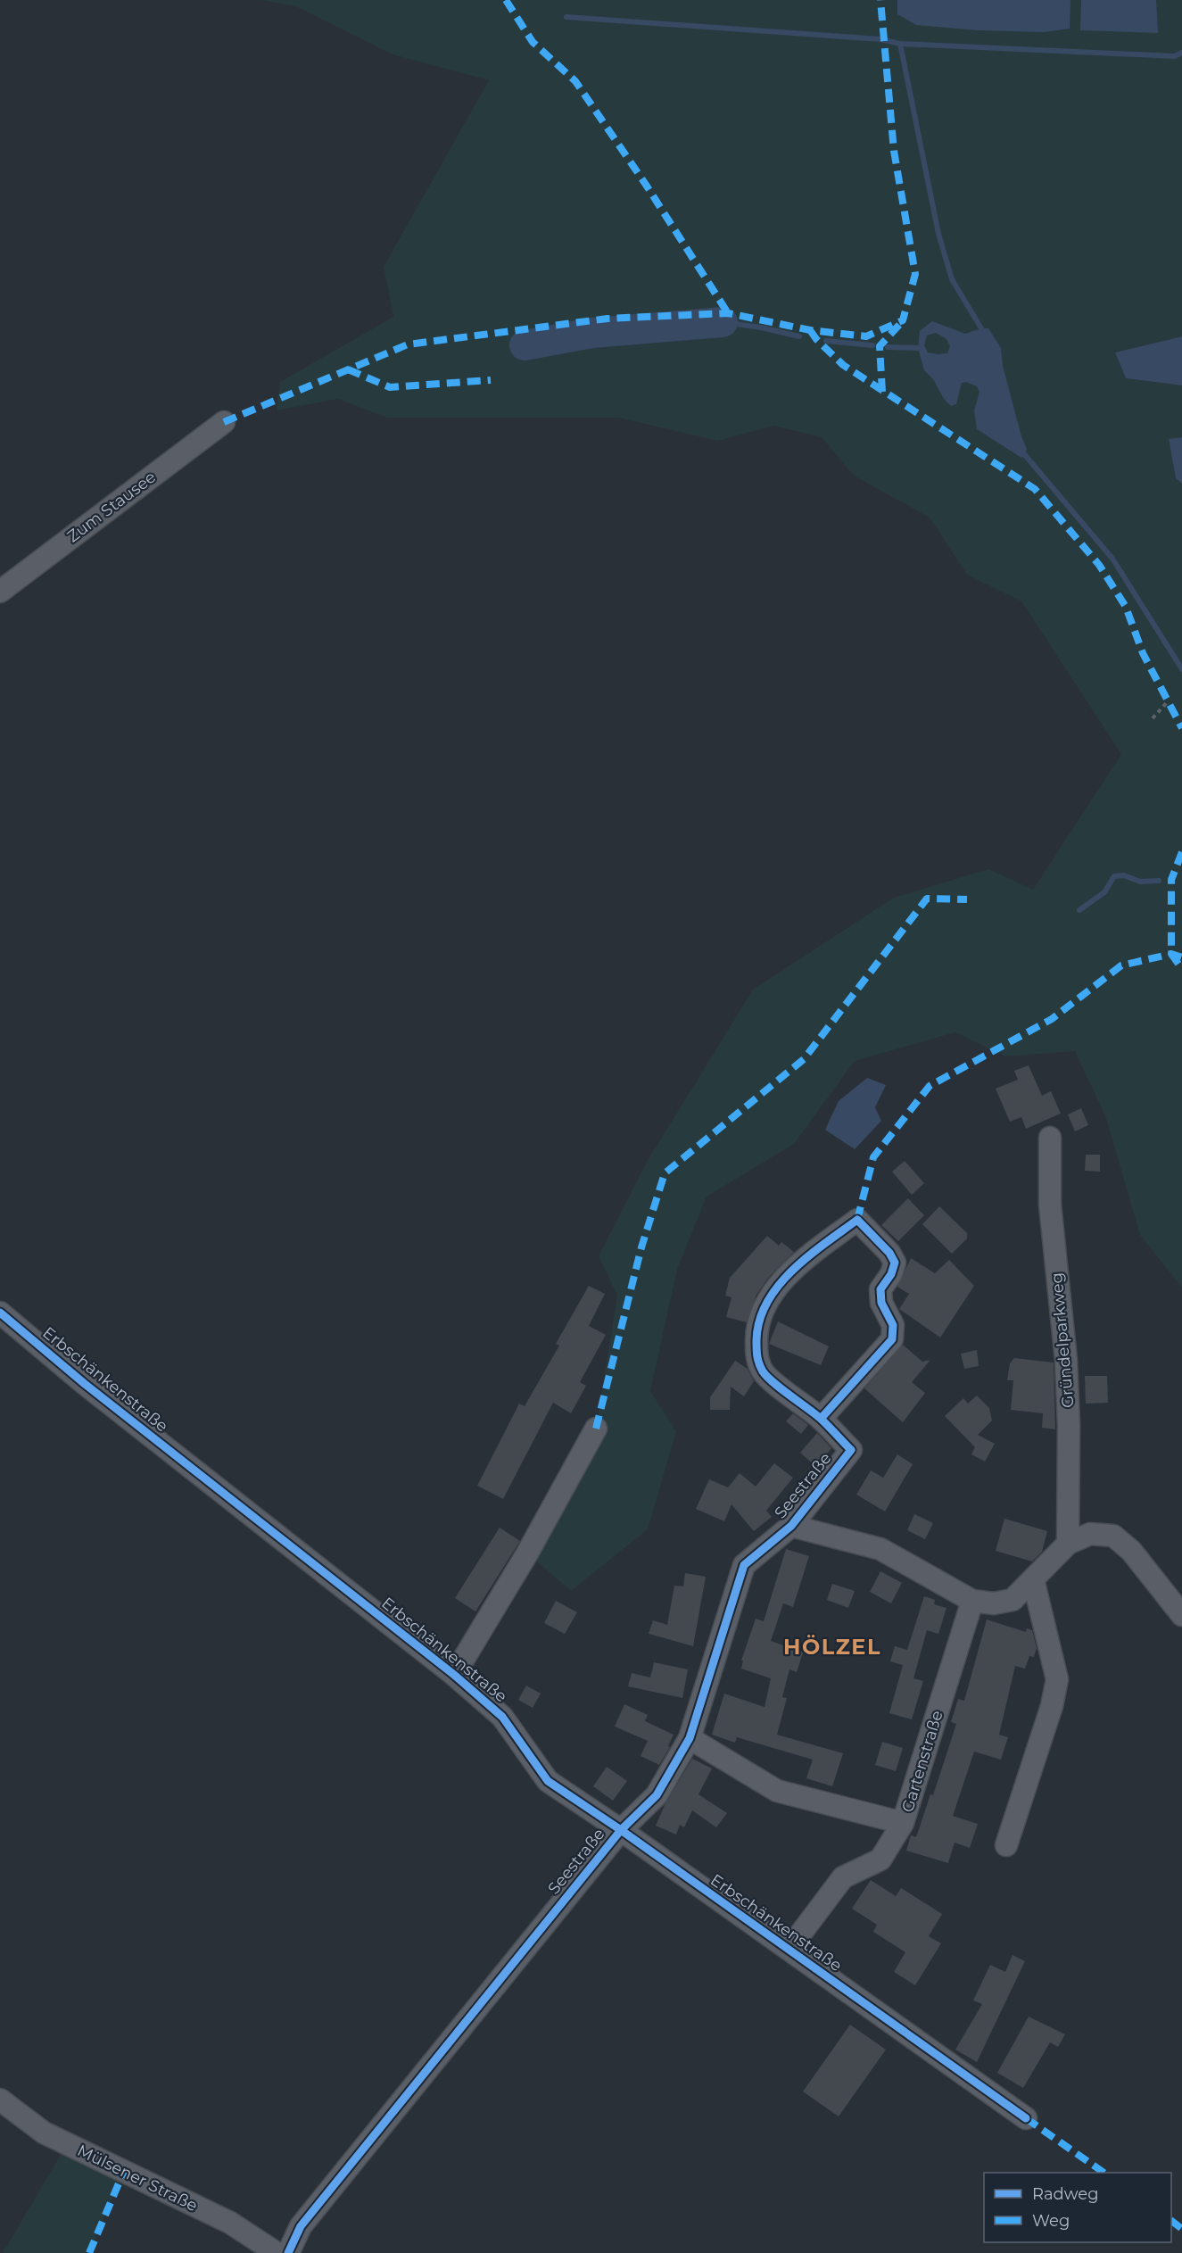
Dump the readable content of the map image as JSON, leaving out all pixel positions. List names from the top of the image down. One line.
{"streets":{"street":["Zum Stausee","Gründelparkweg","Erbschänkenstraße","Seestraße","Gartenstraße","Mülsener Straße"]},"crossings":[["Erbschänkenstraße","Seestraße"],["Seestraße","Gartenstraße"]],"districts":["HÖLZEL"],"legend":["Radweg","Weg"]}
